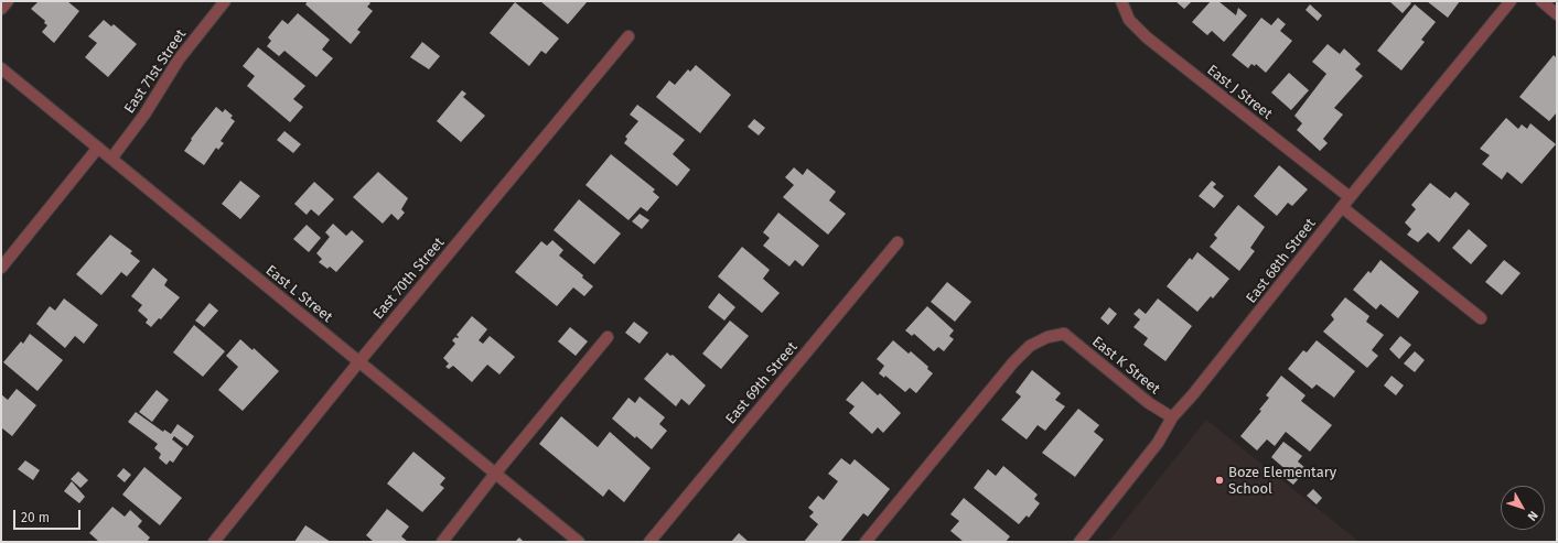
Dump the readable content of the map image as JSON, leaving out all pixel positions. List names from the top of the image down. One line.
{"streets":{"street":["East 71st Street","East J Street","East 68th Street","East 70th Street","East L Street","East K Street","East 69th Street"]},"crossings":[["East 71st Street","East L Street"],["East J Street","East 68th Street"],["East 68th Street","East K Street"],["East 70th Street","East L Street"]],"places":["Boze Elementary School"],"scale_bar":"20 m","north":"bottom right"}
